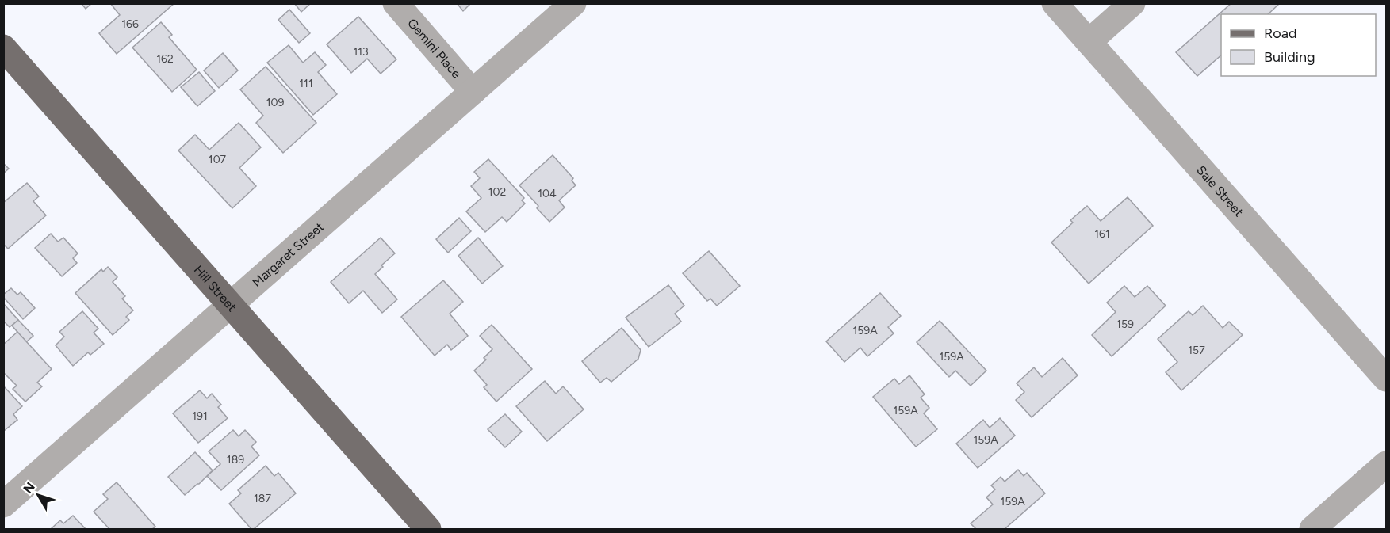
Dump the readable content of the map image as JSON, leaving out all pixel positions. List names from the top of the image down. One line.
{"streets":{"main road":["Hill Street"],"street":["Gemini Place","Sale Street","Margaret Street"]},"crossings":[["Gemini Place","Margaret Street"],["Margaret Street","Hill Street"]],"house_numbers":["166","113","162","111","109","107","102","104","161","159","159A","157","159A","159A","191","159A","189","187","159A"],"legend":["Road","Building"],"north":"top left"}
